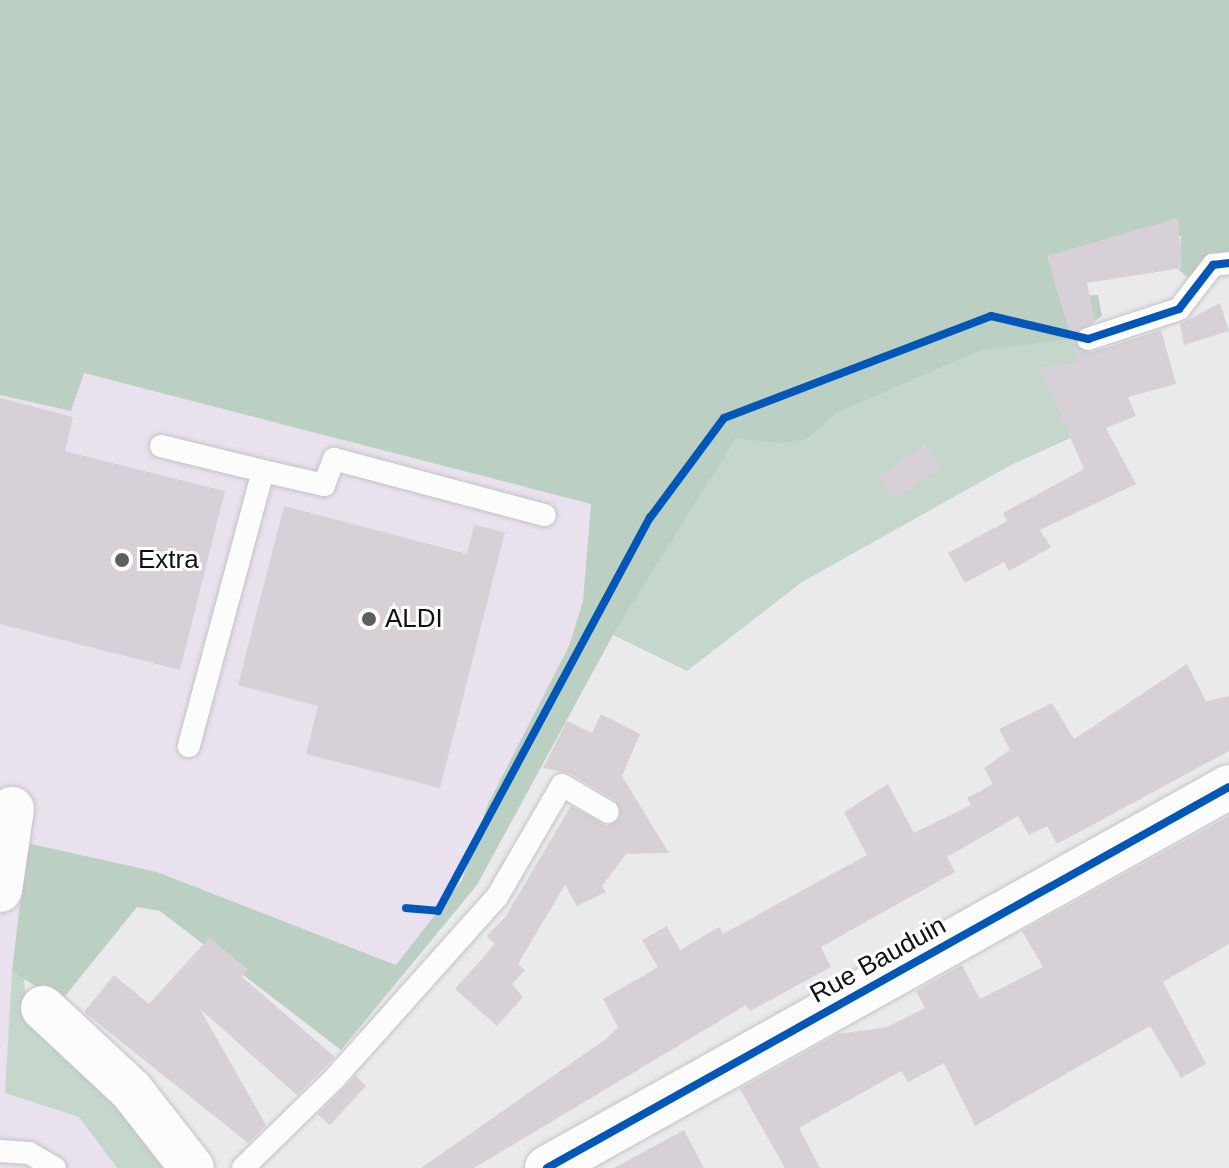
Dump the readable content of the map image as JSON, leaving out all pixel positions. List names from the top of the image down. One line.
{"streets":{"street":["Rue Bauduin"]},"places":["Extra","ALDI"]}
